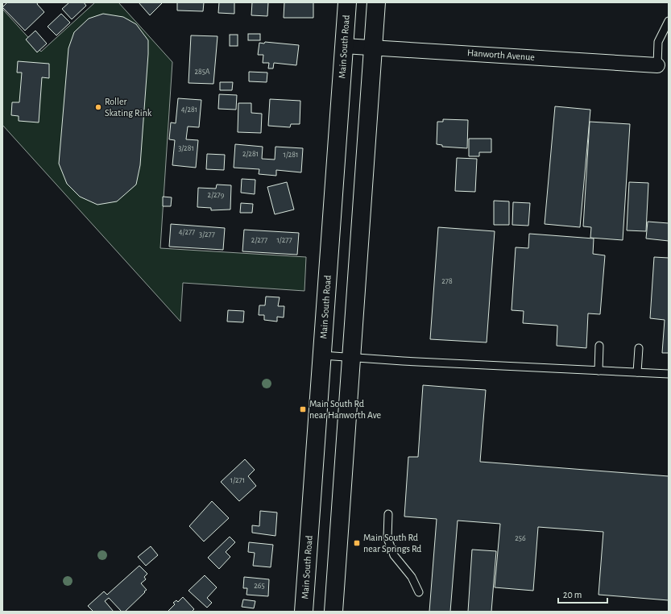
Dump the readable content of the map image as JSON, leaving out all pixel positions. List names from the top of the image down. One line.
{"streets":{"main road":["Main South Road"],"street":["Hanworth Avenue"]},"crossings":[["Main South Road","Hanworth Avenue"]],"places":{"other":["Roller Skating Rink"],"transit":["Main South Rd near Hanworth Ave","Main South Rd near Springs Rd"]},"house_numbers":["285A","4/281","3/281","2/281","1/281","2/279","4/277","3/277","2/277","1/277","278","1/271","256","265"],"scale_bar":"20 m"}
